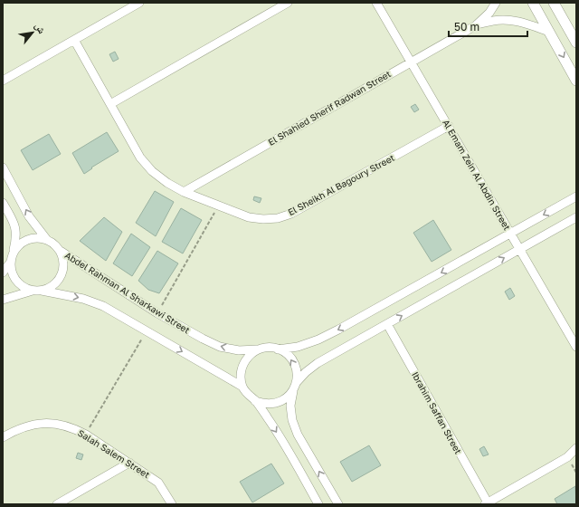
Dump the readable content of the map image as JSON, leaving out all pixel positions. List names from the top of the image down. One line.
{"streets":{"street":["El Shahied Sherif Radwan Street","Al Emam Zein Al Abdin Street","El Sheikh Al Bagoury Street","Abdel Rahman Al Sharkawi Street","Ibrahim Saffan Street","Salah Salem Street"]},"crossings":[["El Shahied Sherif Radwan Street","Al Emam Zein Al Abdin Street"],["El Shahied Sherif Radwan Street","El Sheikh Al Bagoury Street"],["Al Emam Zein Al Abdin Street","El Sheikh Al Bagoury Street"]],"scale_bar":"50 m","north":"top right"}
